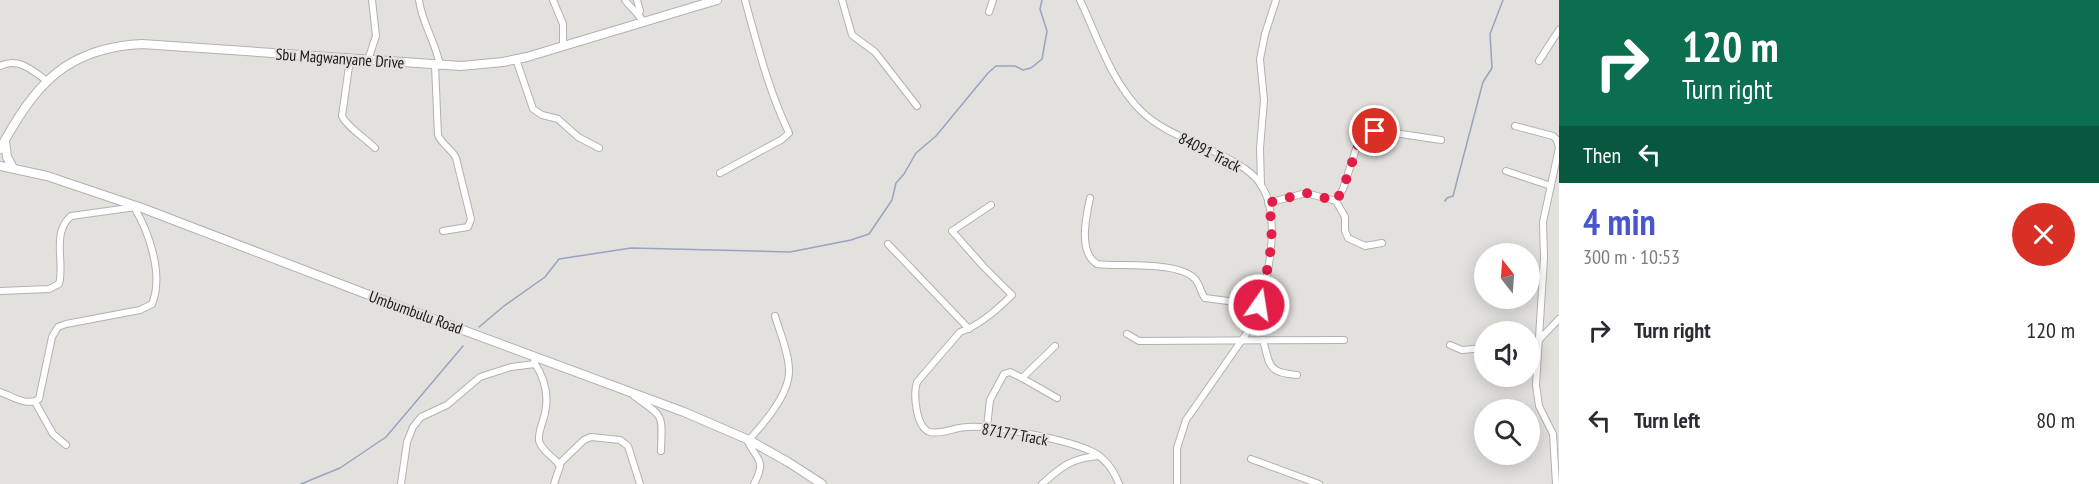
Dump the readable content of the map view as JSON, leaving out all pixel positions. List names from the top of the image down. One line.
{"streets":{"main road":["Sbu Magwanyane Drive","Umbumbulu Road"],"street":["84091 Track","87177 Track"]},"north":"top","page":{"turn":["120 m","Turn right"],"then":"Then","heading":["4 min","300 m · 10:53"],"list":[{"name":"Turn right","value":"120 m"},{"name":"Turn left","value":"80 m"}]}}
